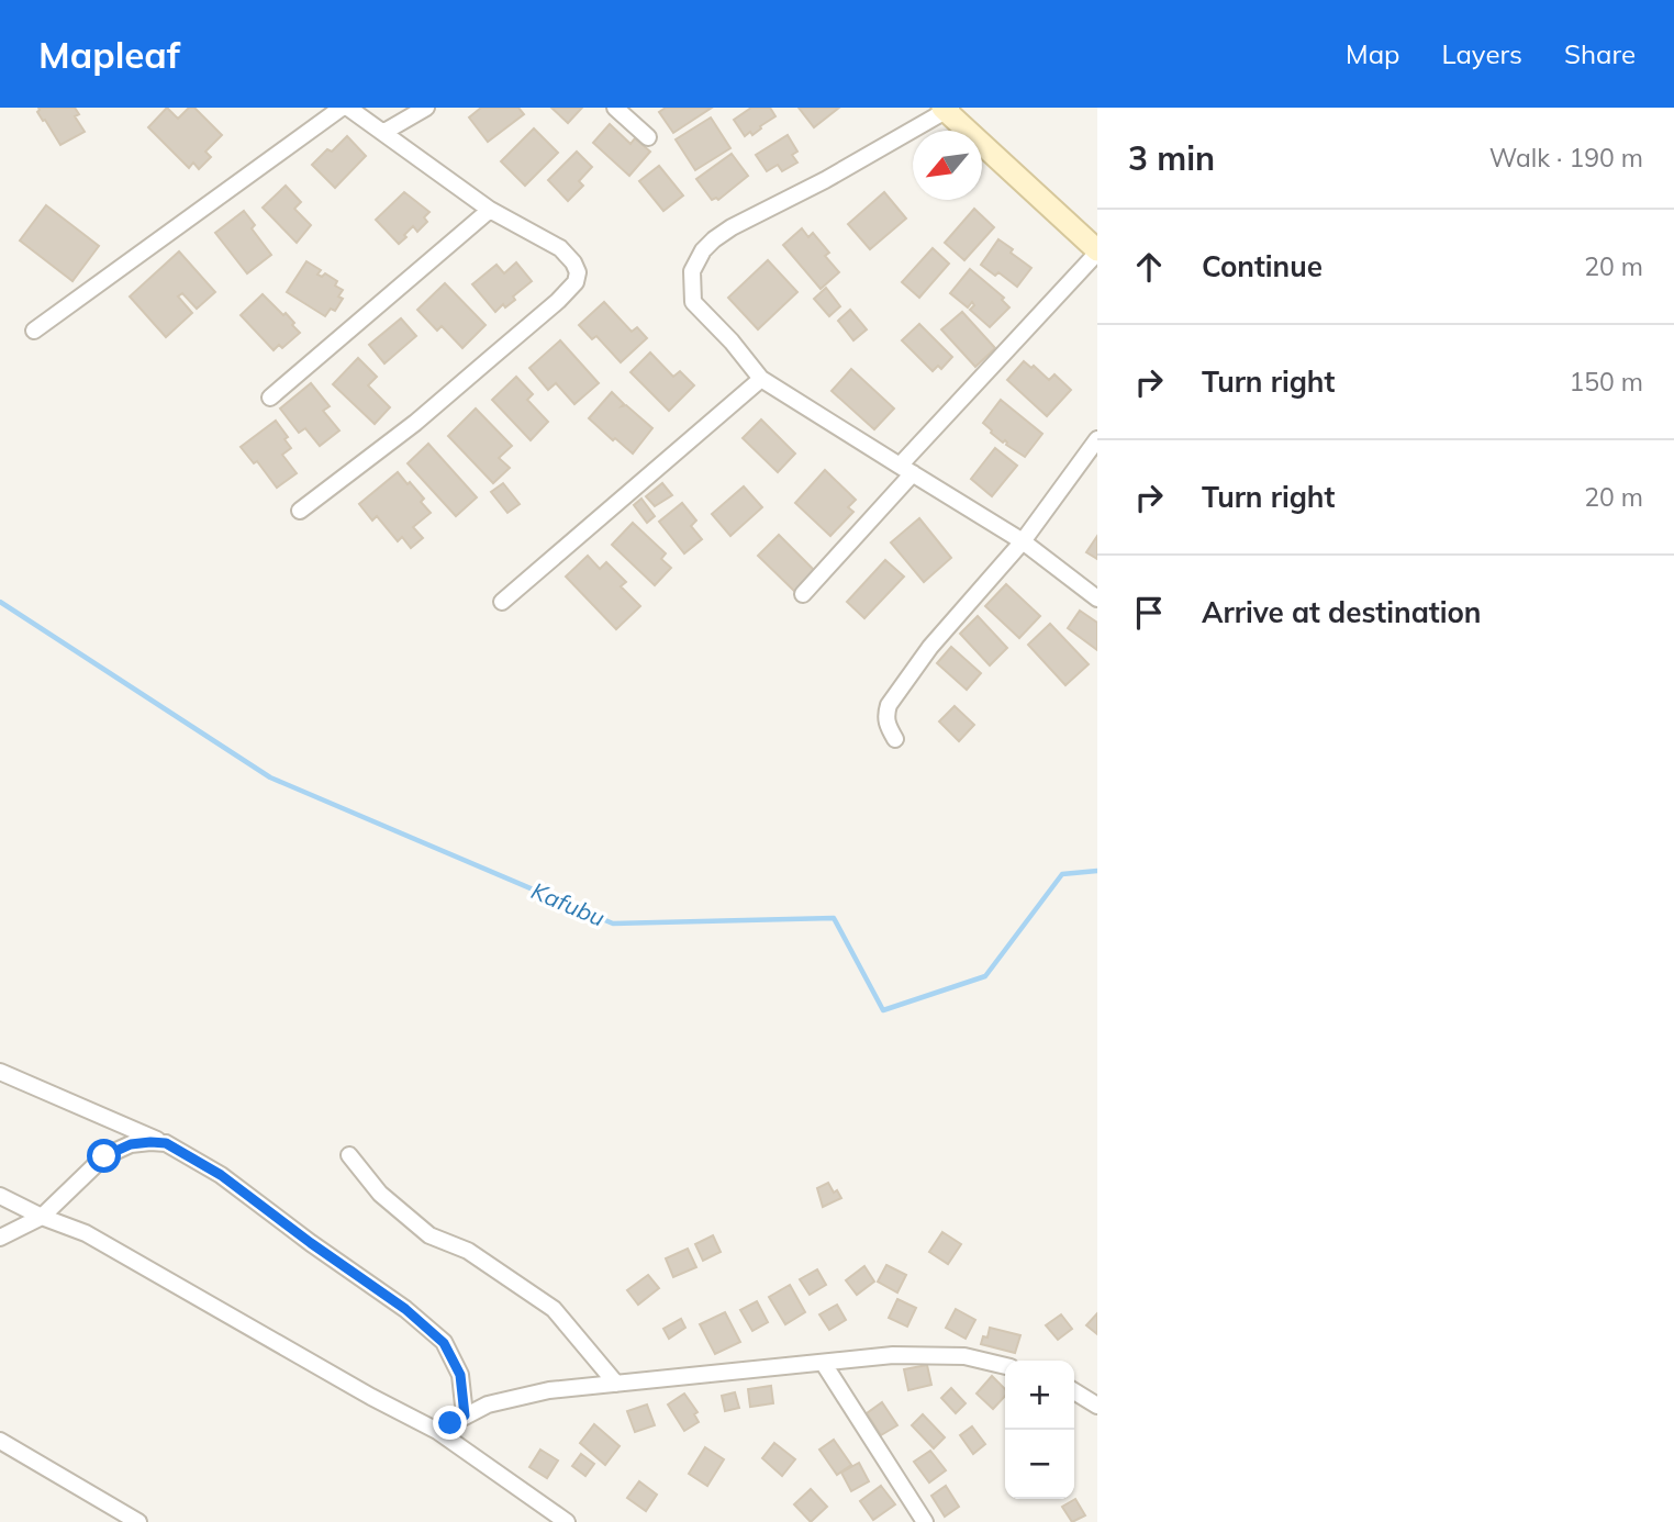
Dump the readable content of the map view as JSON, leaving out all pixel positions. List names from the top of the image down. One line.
{"water":["Kafubu"],"north":"bottom left","page":{"header":"Mapleaf","nav":["Map","Layers","Share"],"heading":["3 min","Walk · 190 m"],"list":[["Continue","20 m"],["Turn right","150 m"],["Turn right","20 m"],"Arrive at destination"],"map_buttons":["+","−"]}}
